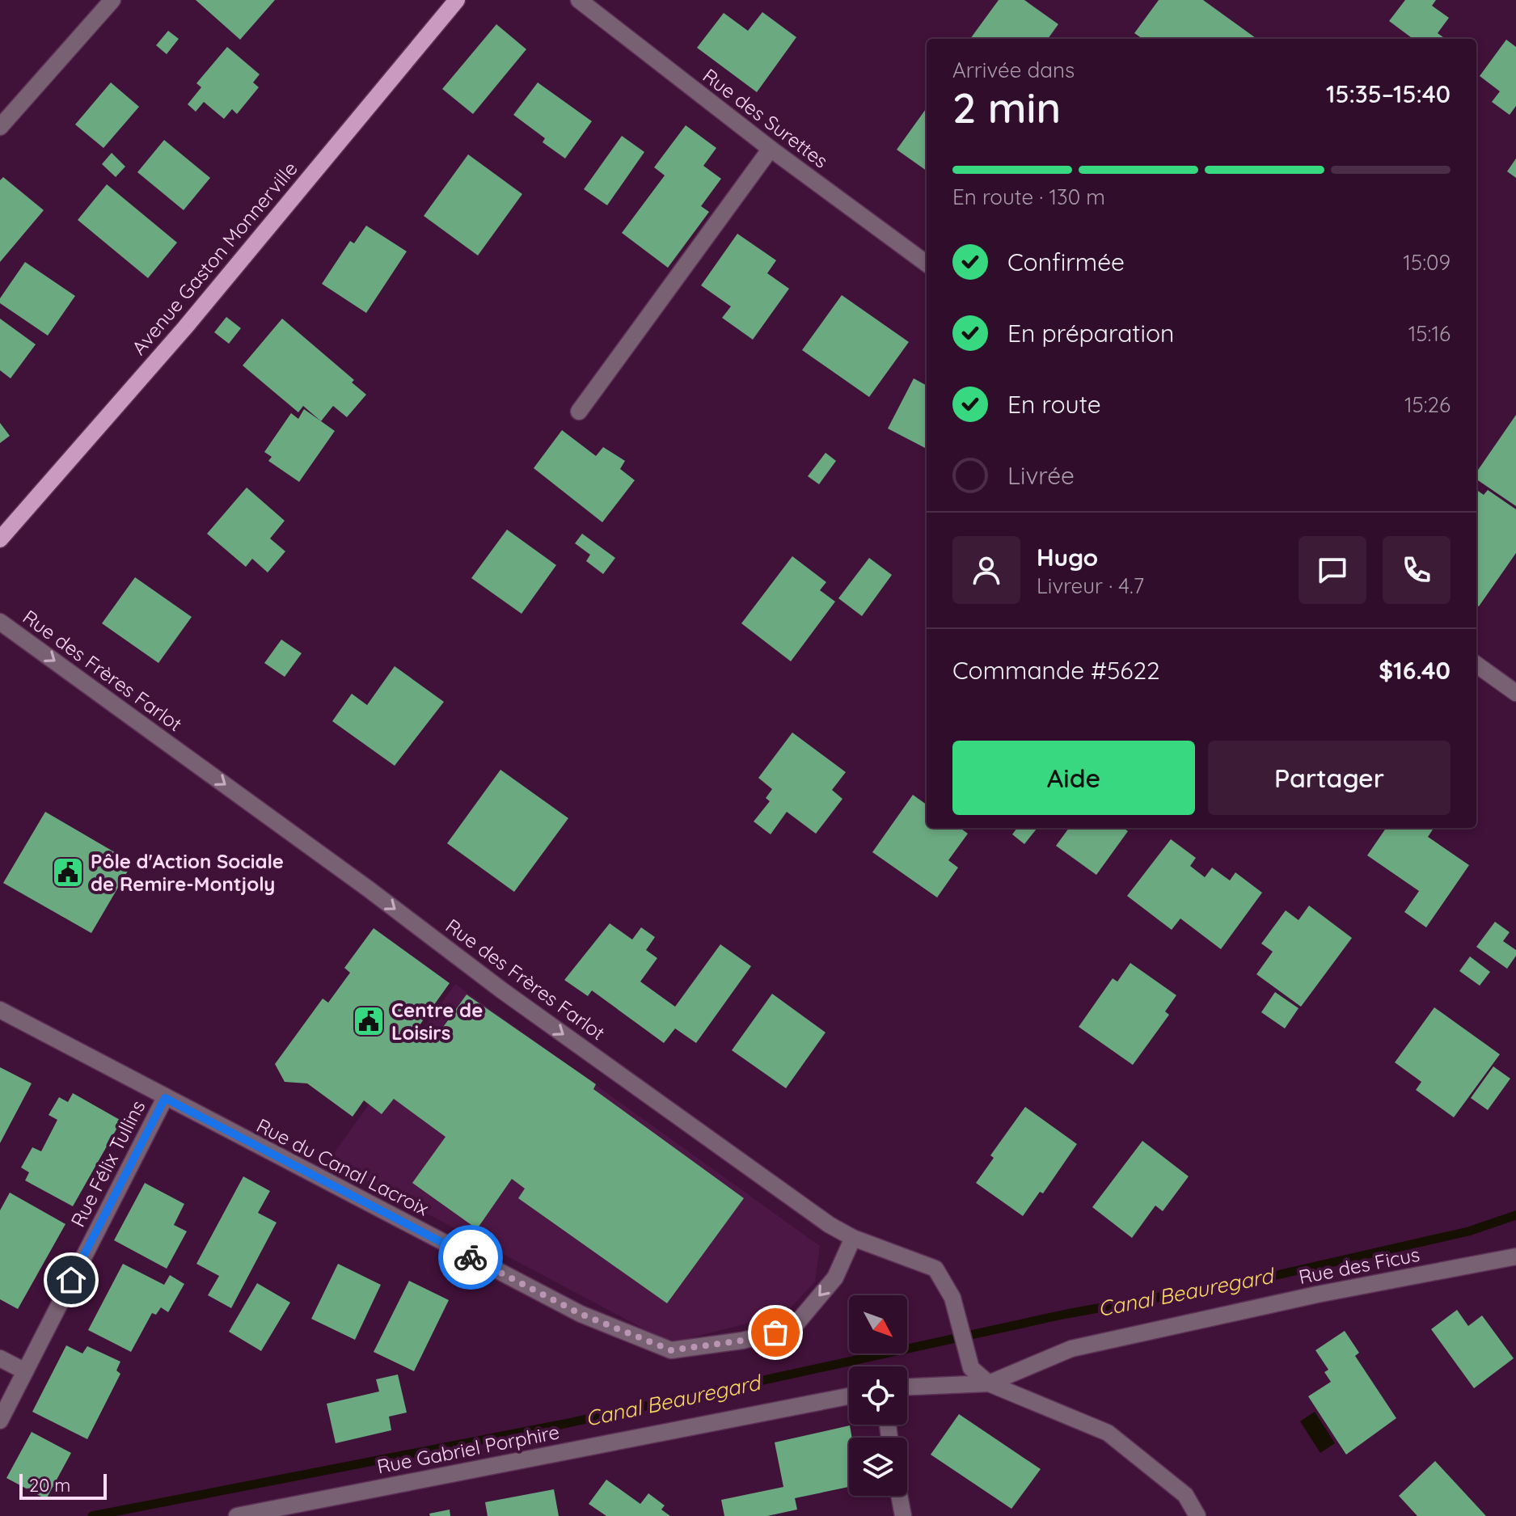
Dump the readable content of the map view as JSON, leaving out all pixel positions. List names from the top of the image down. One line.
{"streets":{"main road":["Avenue Gaston Monnerville"],"street":["Rue des Surettes","Rue des Frères Farlot","Rue Félix Tullins","Rue du Canal Lacroix","Rue des Ficus","Rue Gabriel Porphire"]},"crossings":[["Rue des Frères Farlot","Rue du Canal Lacroix"],["Rue des Frères Farlot","Rue des Ficus"],["Rue Félix Tullins","Rue du Canal Lacroix"]],"one_way":["Rue des Frères Farlot","Rue du Canal Lacroix"],"water":["Canal Beauregard"],"places":{"public building":["Pôle d'Action Sociale de Remire-Montjoly","Centre de Loisirs"]},"scale_bar":"20 m","north":"bottom right","page":{"heading":["2 min","Arrivée dans","15:35–15:40"],"panel":["Hugo","Livreur · 4.7","Commande #5622","$16.40"],"bar":"En route · 130 m","list":[["Confirmée","15:09"],["En préparation","15:16"],["En route","15:26"],"Livrée"],"buttons":["Aide","Partager"],"scale":"20 m"}}
